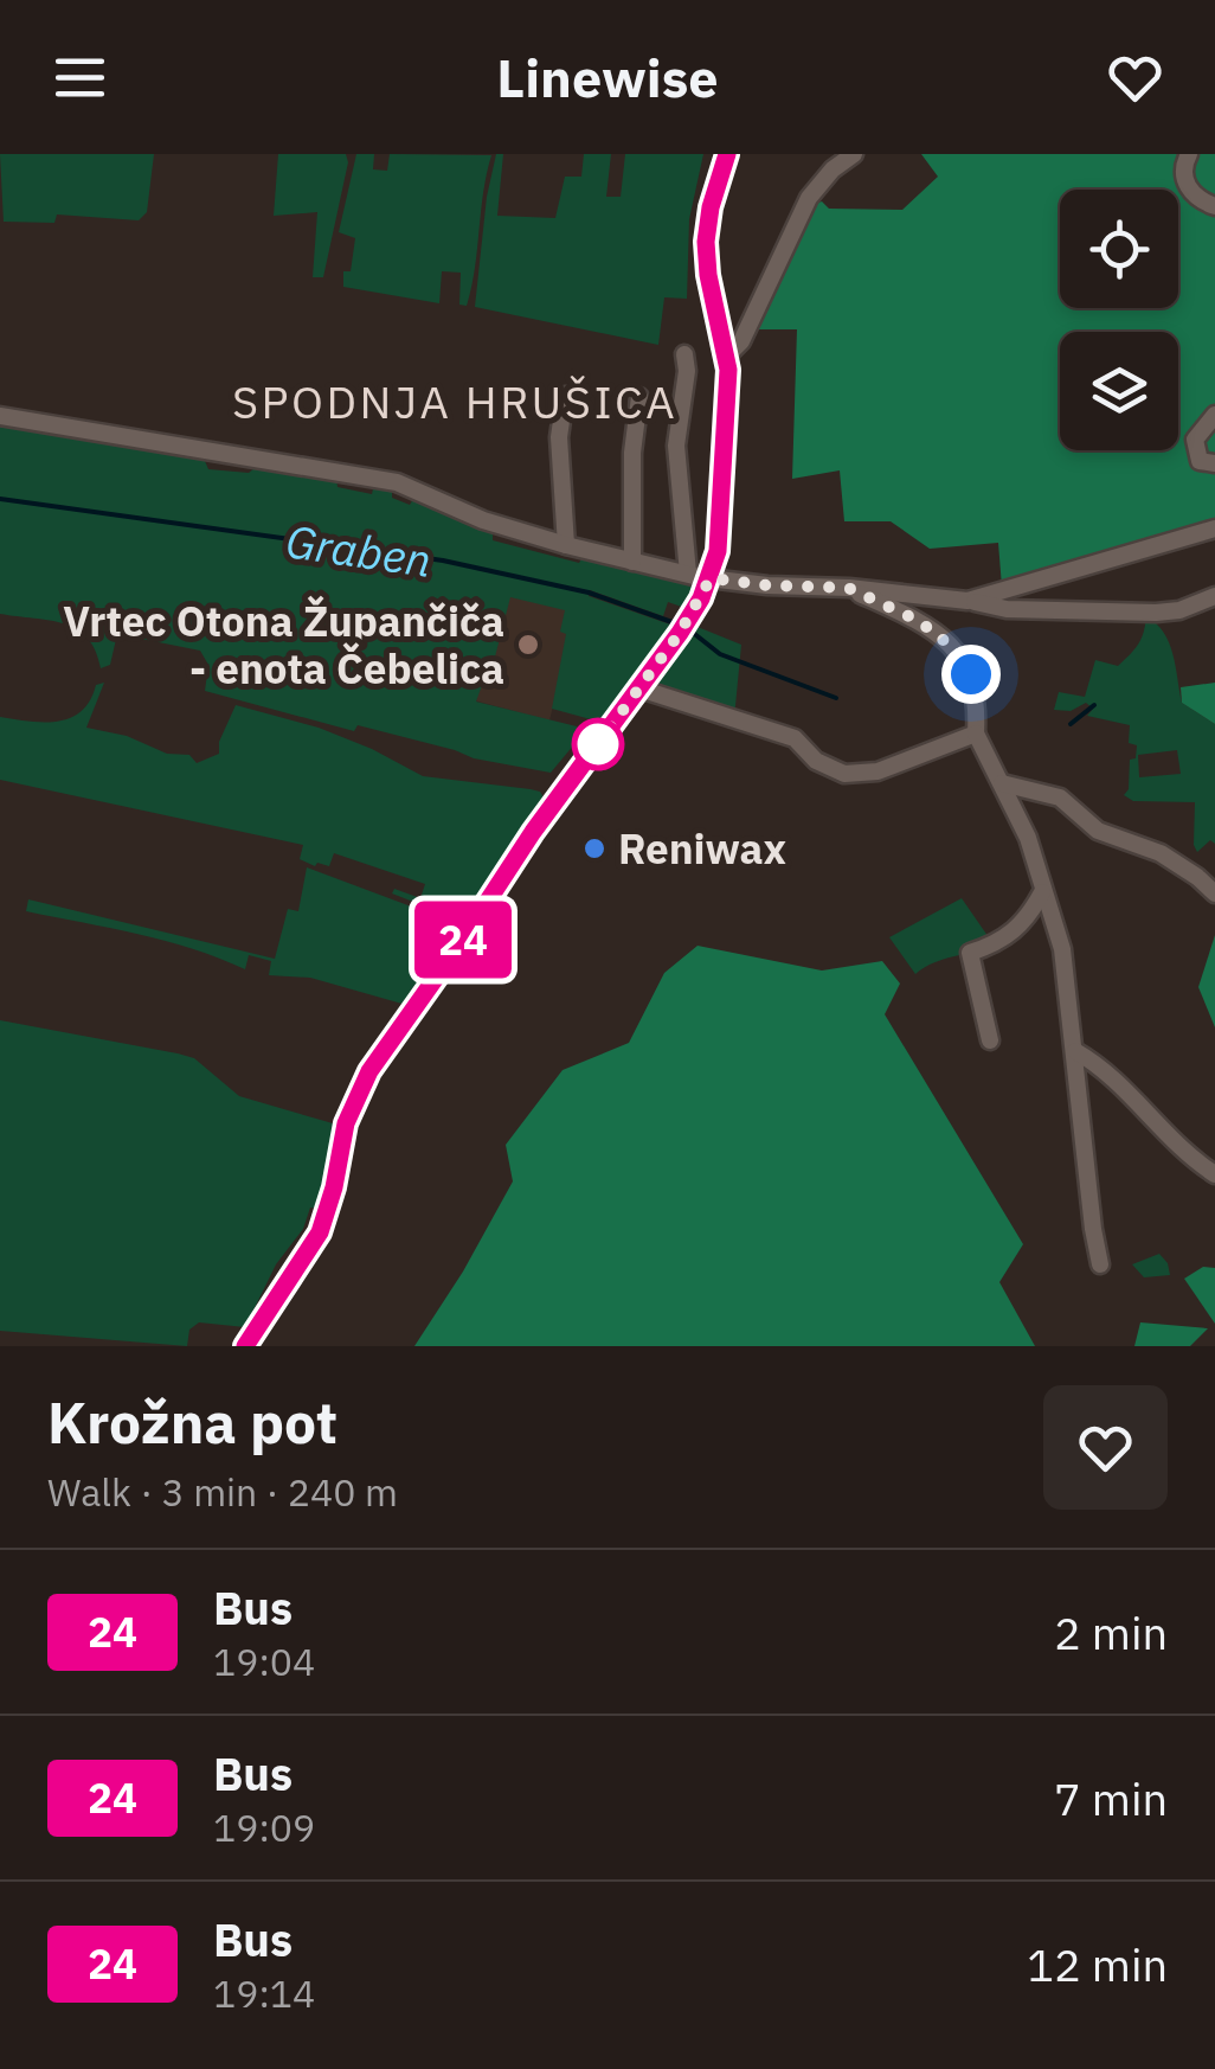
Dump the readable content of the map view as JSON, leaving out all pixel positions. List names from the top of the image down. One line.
{"districts":["SPODNJA HRUŠICA"],"water":["Graben"],"places":["Vrtec Otona Župančiča - enota Čebelica","Reniwax"],"lines":["bus line 24"],"page":{"header":"Linewise","on_map":"24","heading":["Krožna pot","Walk · 3 min · 240 m"],"list":[{"mark":"24","name":"Bus","note":"19:04","value":"2 min"},{"mark":"24","name":"Bus","note":"19:09","value":"7 min"},{"mark":"24","name":"Bus","note":"19:14","value":"12 min"}]}}
